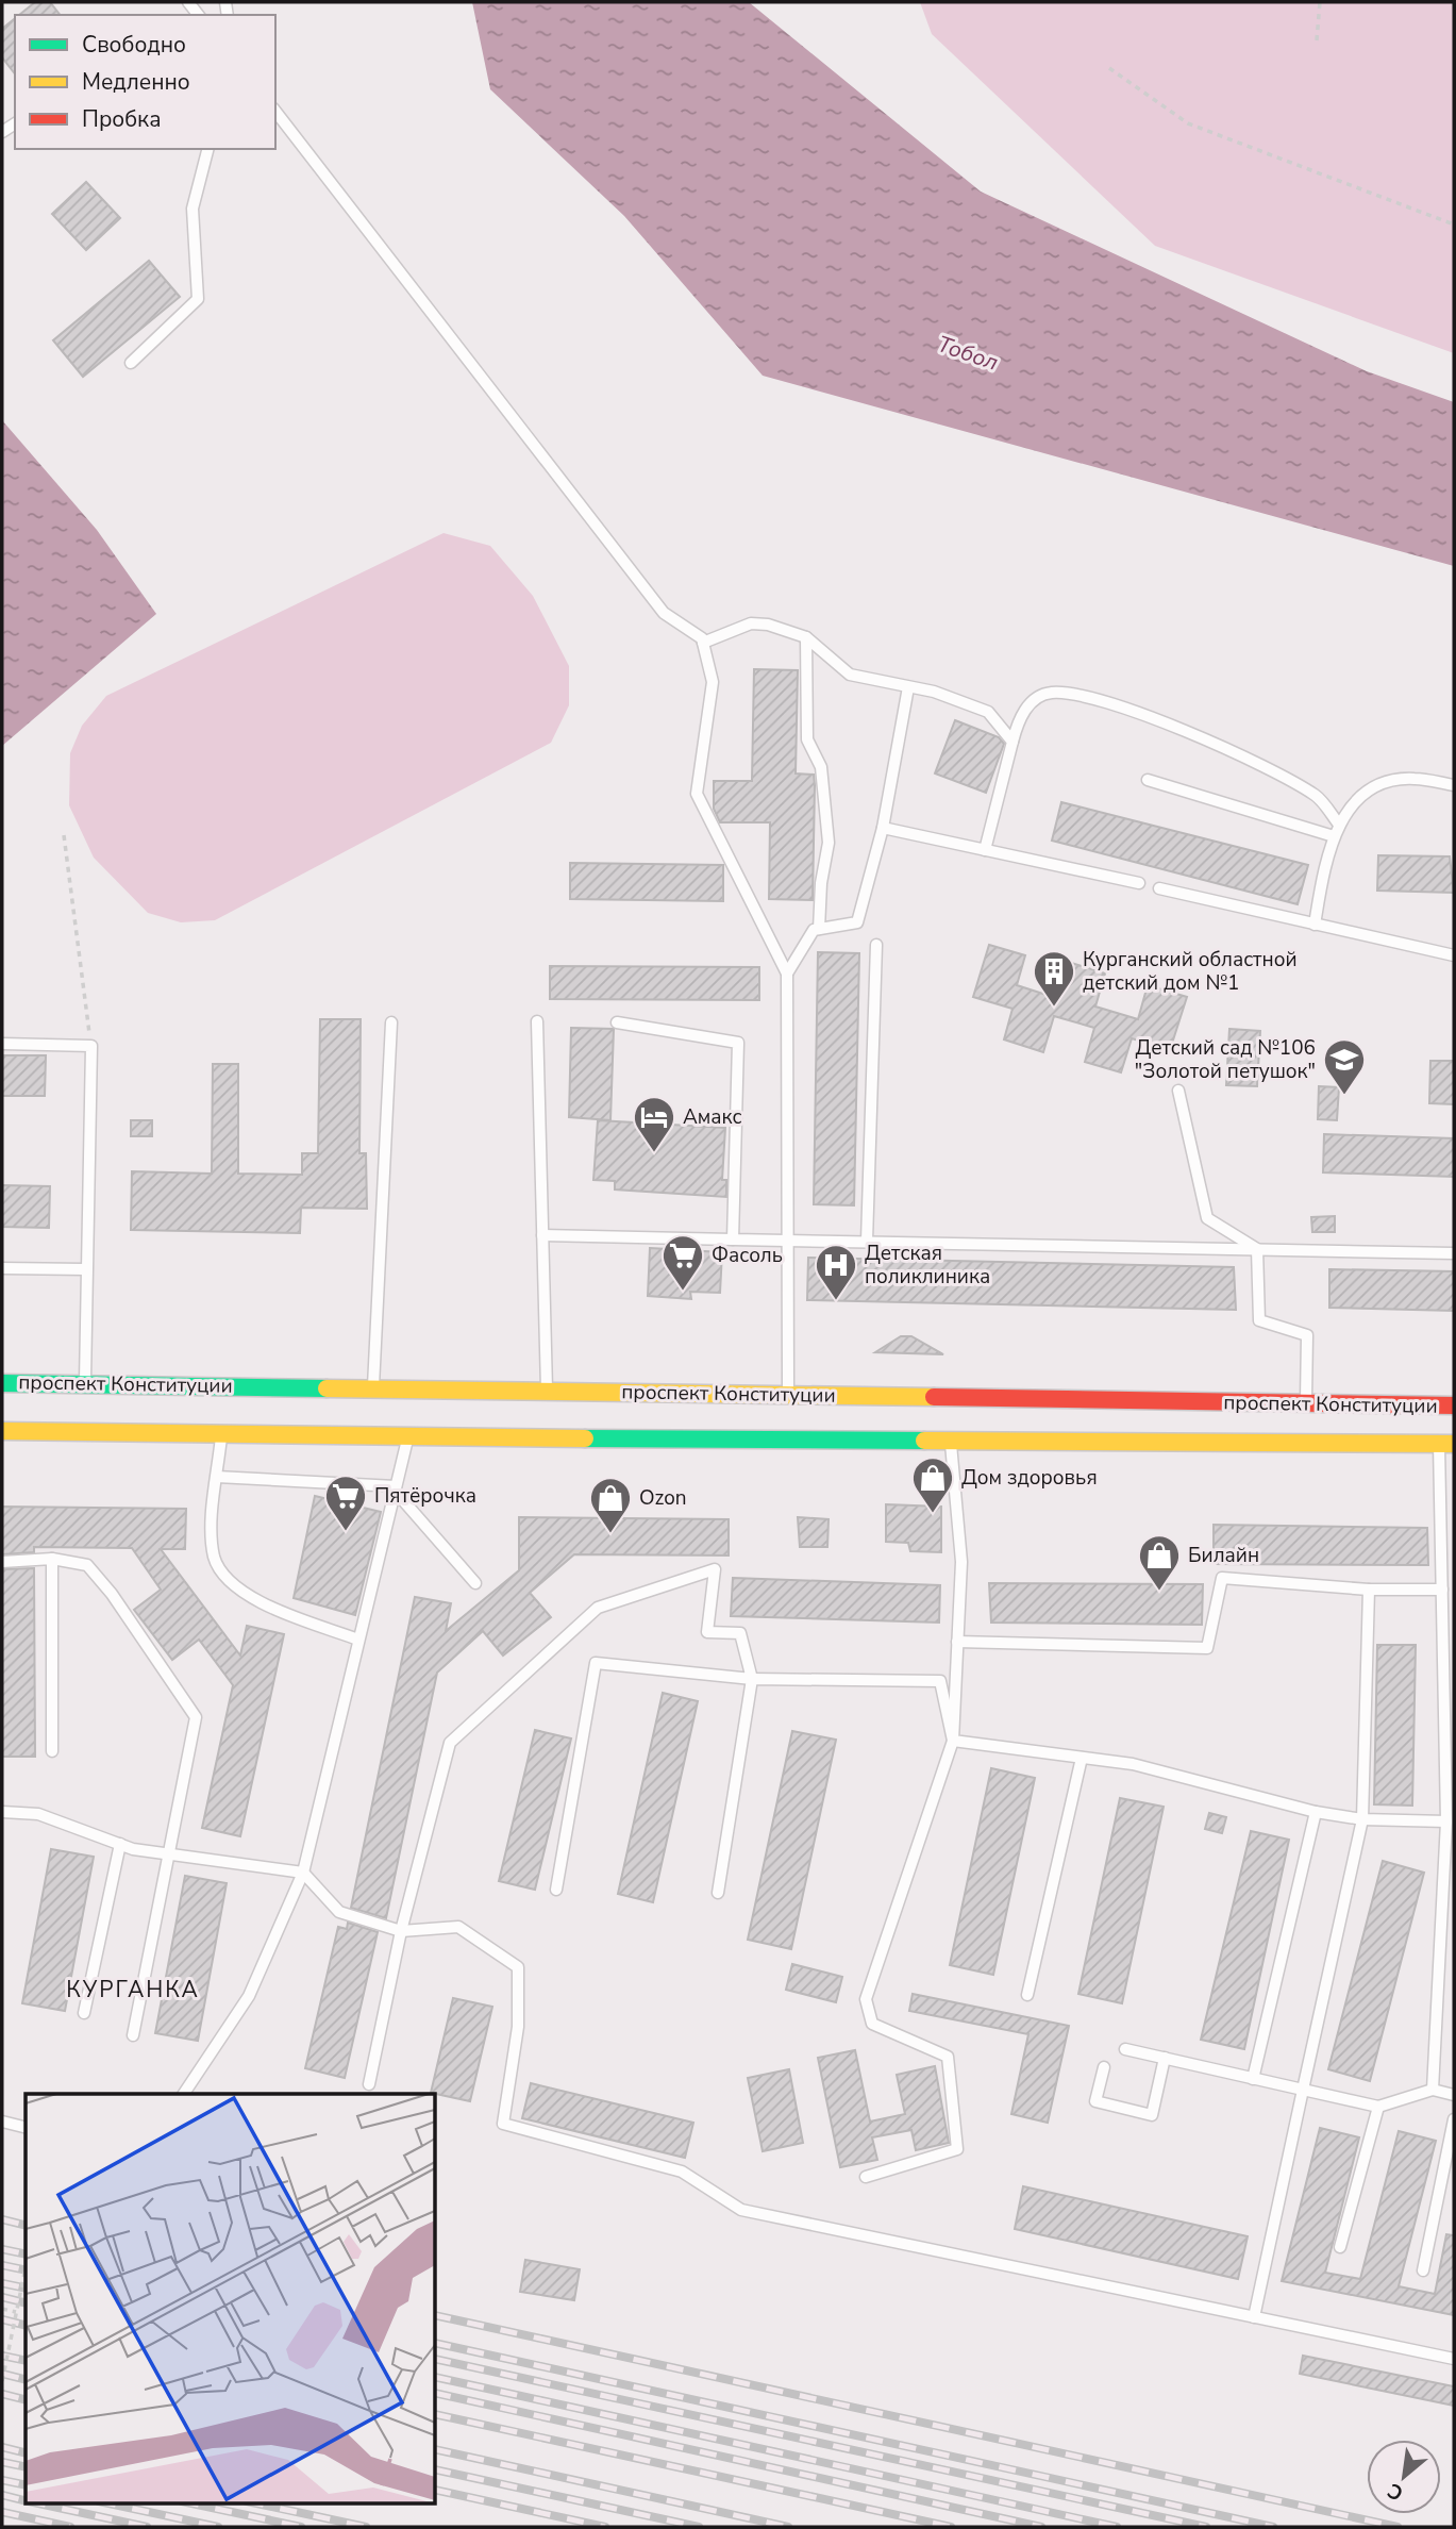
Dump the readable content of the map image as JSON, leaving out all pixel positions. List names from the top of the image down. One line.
{"streets":{"main road":["проспект Конституции"]},"districts":["КУРГАНКА"],"water":["Тобол"],"places":{"building":["Курганский областной детский дом №1"],"school or university":["Детский сад №106 \"Золотой петушок\""],"hotel":["Амакс"],"supermarket":["Фасоль","Пятёрочка"],"hospital":["Детская поликлиника"],"shop":["Дом здоровья","Ozon","Билайн"]},"legend":["Свободно","Медленно","Пробка"],"north":"bottom left"}
